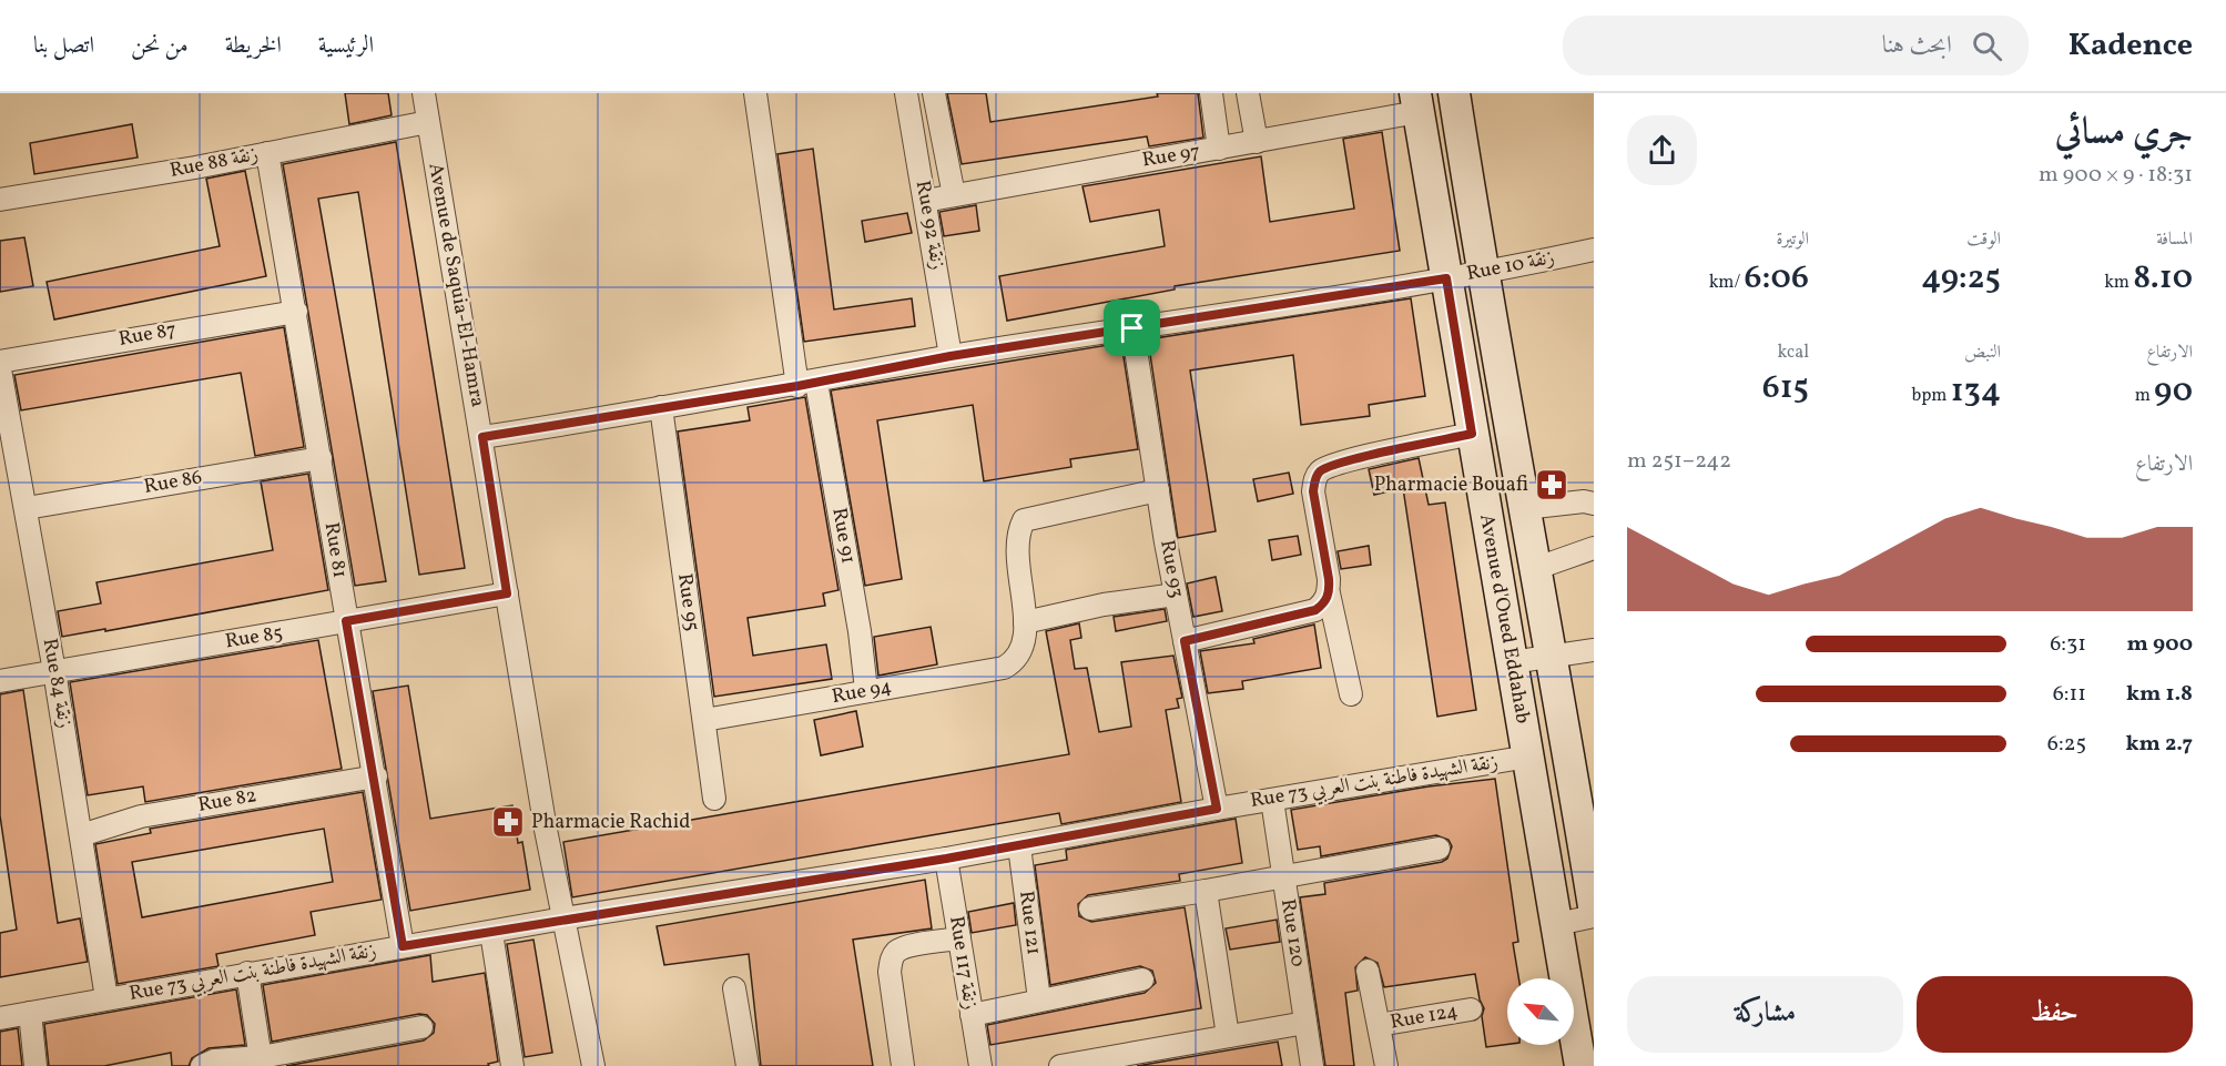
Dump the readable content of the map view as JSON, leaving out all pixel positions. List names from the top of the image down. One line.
{"streets":{"street":["Rue 97","Rue 88 زنقة","Rue 92 زنقة","Rue 10 زنقة","Avenue de Saquia-El-Hamra","Rue 87","Rue 86","Rue 91","Rue 81","Rue 93","Rue 95","Avenue d'Oued Eddahab","Rue 85","Rue 84 زنقة","Rue 94","Rue 73 زنقة الشهيدة فاطنة بنت العربي","Rue 82","Rue 121","Rue 120","Rue 117 زنقة","Rue 124"]},"crossings":[["Rue 97","Rue 92 زنقة"],["Rue 97","Avenue d'Oued Eddahab"],["Rue 88 زنقة","Avenue de Saquia-El-Hamra"],["Rue 88 زنقة","Rue 81"],["Rue 92 زنقة","Rue 10 زنقة"],["Rue 10 زنقة","Avenue de Saquia-El-Hamra"],["Rue 10 زنقة","Rue 91"],["Rue 10 زنقة","Rue 93"],["Rue 10 زنقة","Rue 95"],["Rue 10 زنقة","Avenue d'Oued Eddahab"],["Avenue de Saquia-El-Hamra","Rue 85"],["Avenue de Saquia-El-Hamra","Rue 73 زنقة الشهيدة فاطنة بنت العربي"],["Rue 87","Rue 81"],["Rue 86","Rue 81"],["Rue 86","Rue 84 زنقة"],["Rue 91","Rue 94"],["Rue 81","Rue 85"],["Rue 81","Rue 73 زنقة الشهيدة فاطنة بنت العربي"],["Rue 81","Rue 82"],["Rue 93","Rue 73 زنقة الشهيدة فاطنة بنت العربي"],["Rue 95","Rue 94"],["Avenue d'Oued Eddahab","Rue 73 زنقة الشهيدة فاطنة بنت العربي"],["Rue 85","Rue 84 زنقة"],["Rue 84 زنقة","Rue 73 زنقة الشهيدة فاطنة بنت العربي"],["Rue 84 زنقة","Rue 82"],["Rue 73 زنقة الشهيدة فاطنة بنت العربي","Rue 121"],["Rue 73 زنقة الشهيدة فاطنة بنت العربي","Rue 120"],["Rue 73 زنقة الشهيدة فاطنة بنت العربي","Rue 117 زنقة"]],"places":{"pharmacy":["Pharmacie Bouafi","Pharmacie Rachid"]},"north":"top left","page":{"header":"Kadence","search":"ابحث هنا","nav":["الرئيسية","الخريطة","من نحن","اتصل بنا"],"heading":["جري مسائي","18:31 · 9 × 900 m"],"stats":[["المسافة","8.10 km"],["الوقت","49:25"],["الوتيرة","6:06 /km"],["الارتفاع","90 m"],["النبض","134 bpm"],["kcal","615"]],"chart":["الارتفاع","242–251 m"],"list":[{"name":"900 m","note":"6:31"},{"name":"1.8 km","note":"6:11"},{"name":"2.7 km","note":"6:25"}],"buttons":["حفظ","مشاركة"]}}
